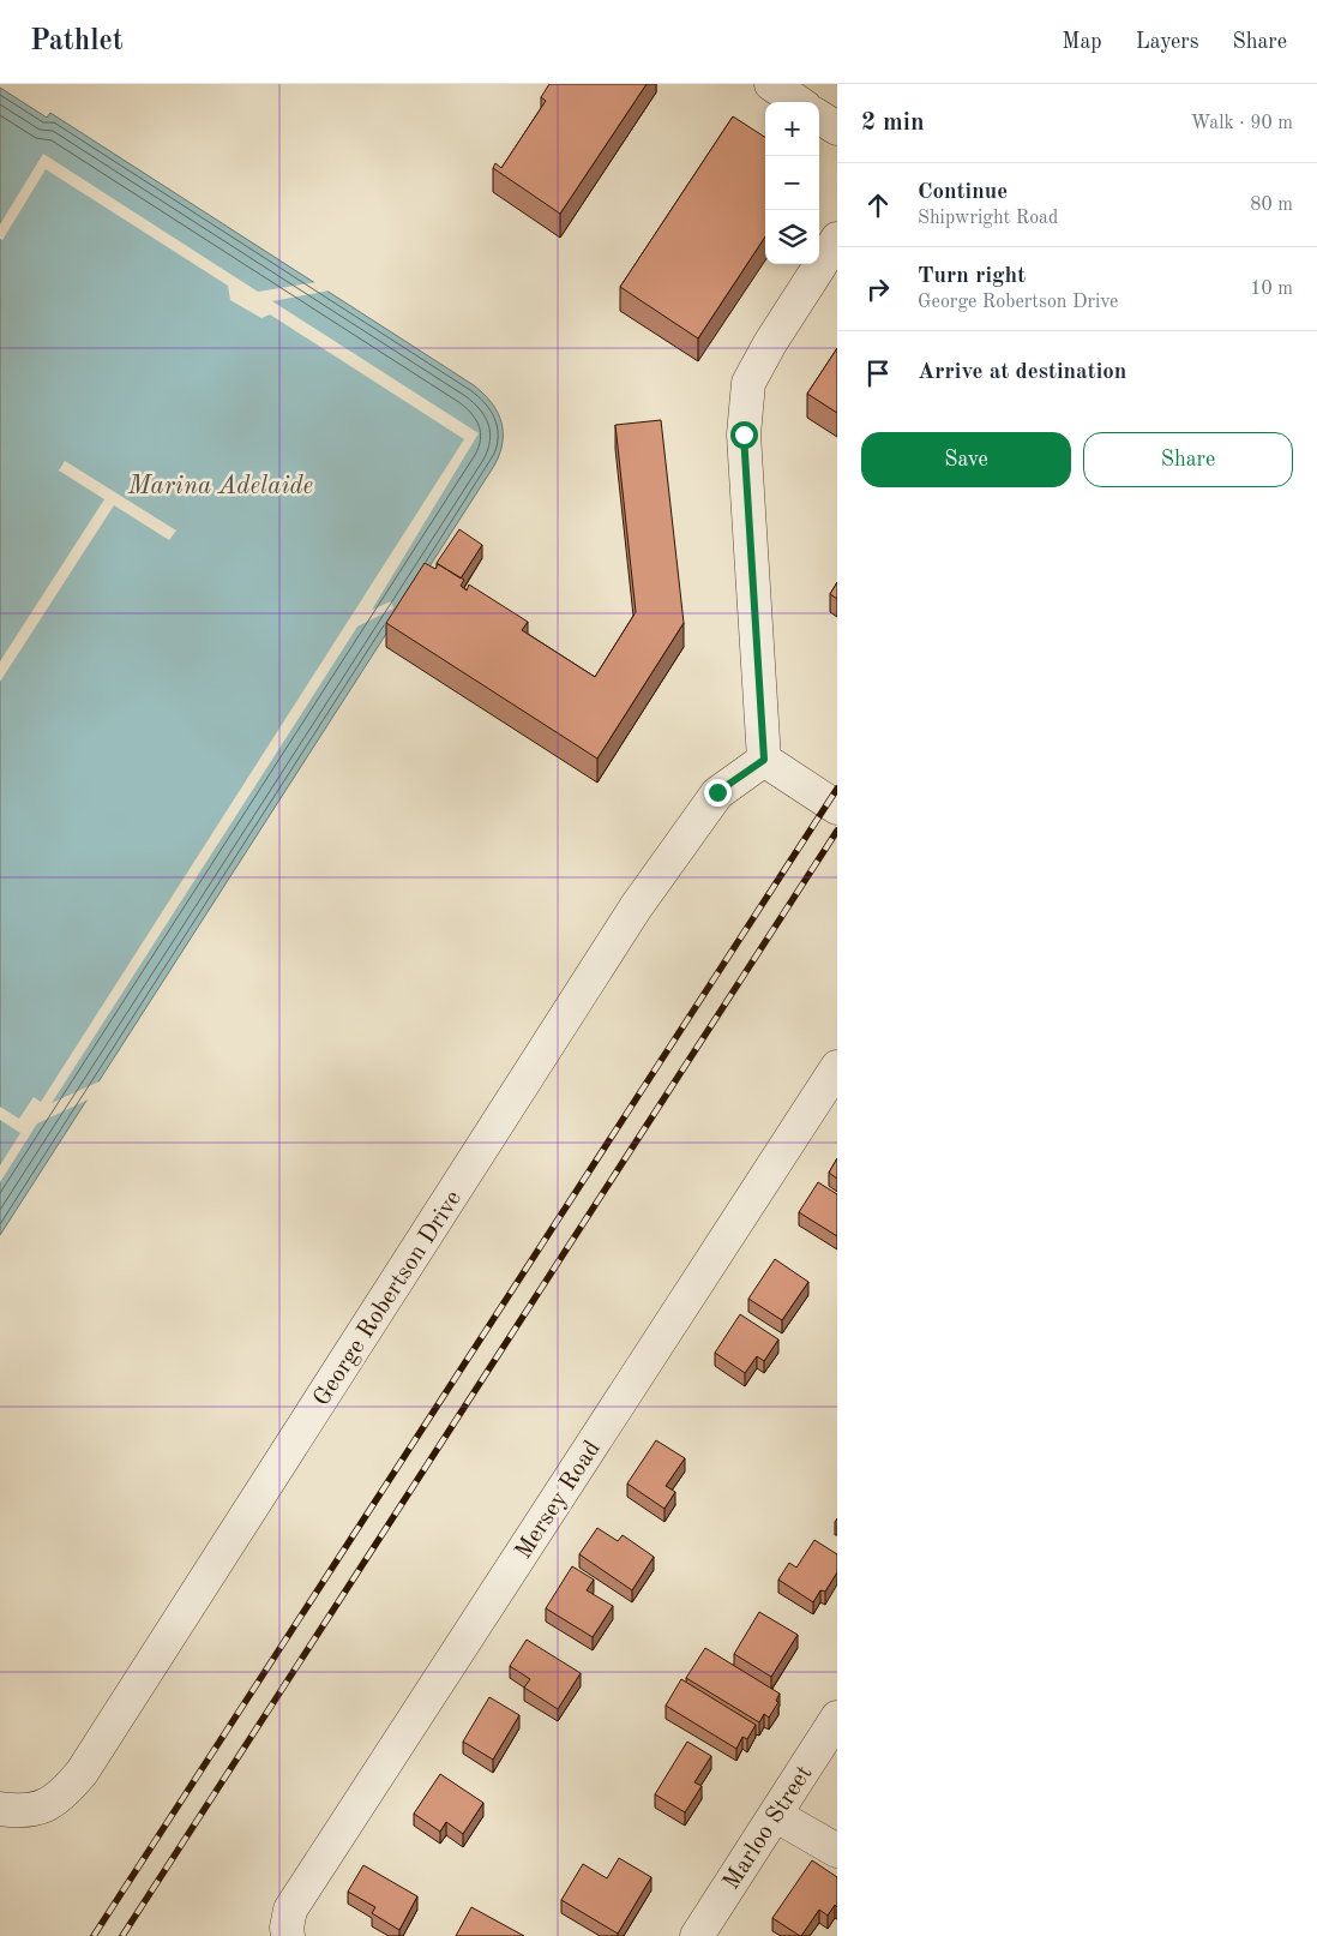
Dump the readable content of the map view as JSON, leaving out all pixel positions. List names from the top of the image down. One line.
{"streets":{"street":["George Robertson Drive","Mersey Road","Marloo Street"]},"water":["Marina Adelaide"],"page":{"header":"Pathlet","nav":["Map","Layers","Share"],"heading":["2 min","Walk · 90 m"],"map_buttons":["+","−"],"list":[["Continue","Shipwright Road","80 m"],["Turn right","George Robertson Drive","10 m"],"Arrive at destination"],"buttons":["Save","Share"]}}
